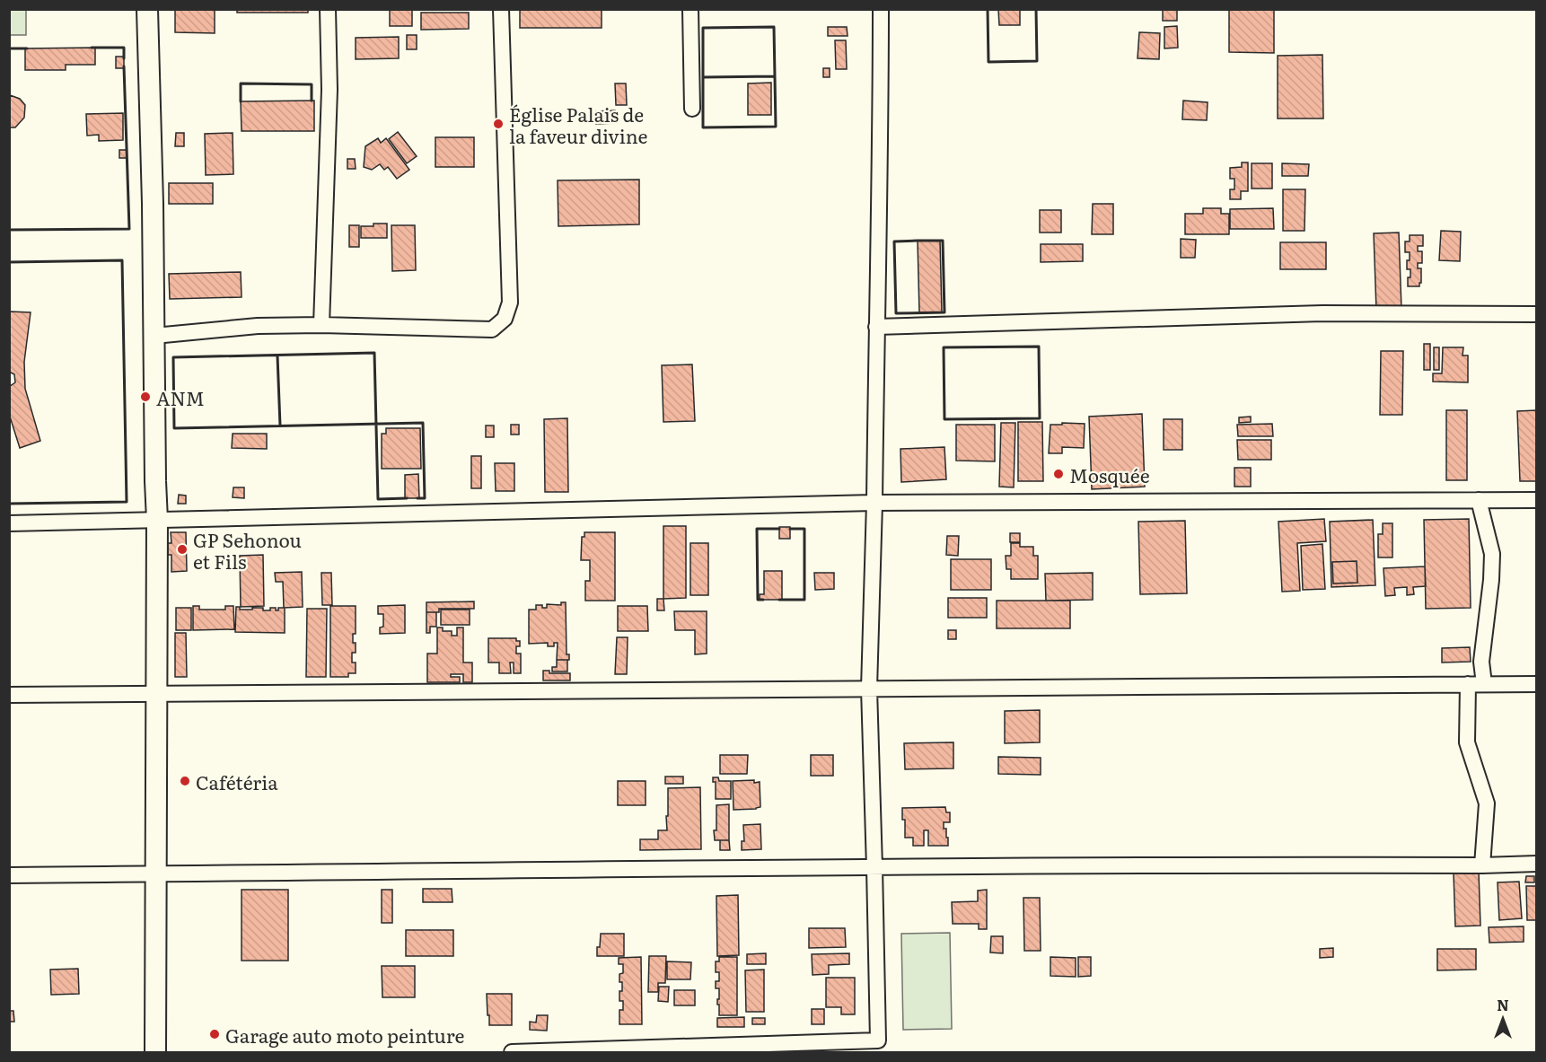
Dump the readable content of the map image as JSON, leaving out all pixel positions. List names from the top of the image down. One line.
{"places":["Église Palais de la faveur divine","ANM","Mosquée","GP Sehonou et Fils","Cafétéria","Garage auto moto peinture"],"north":"top"}
